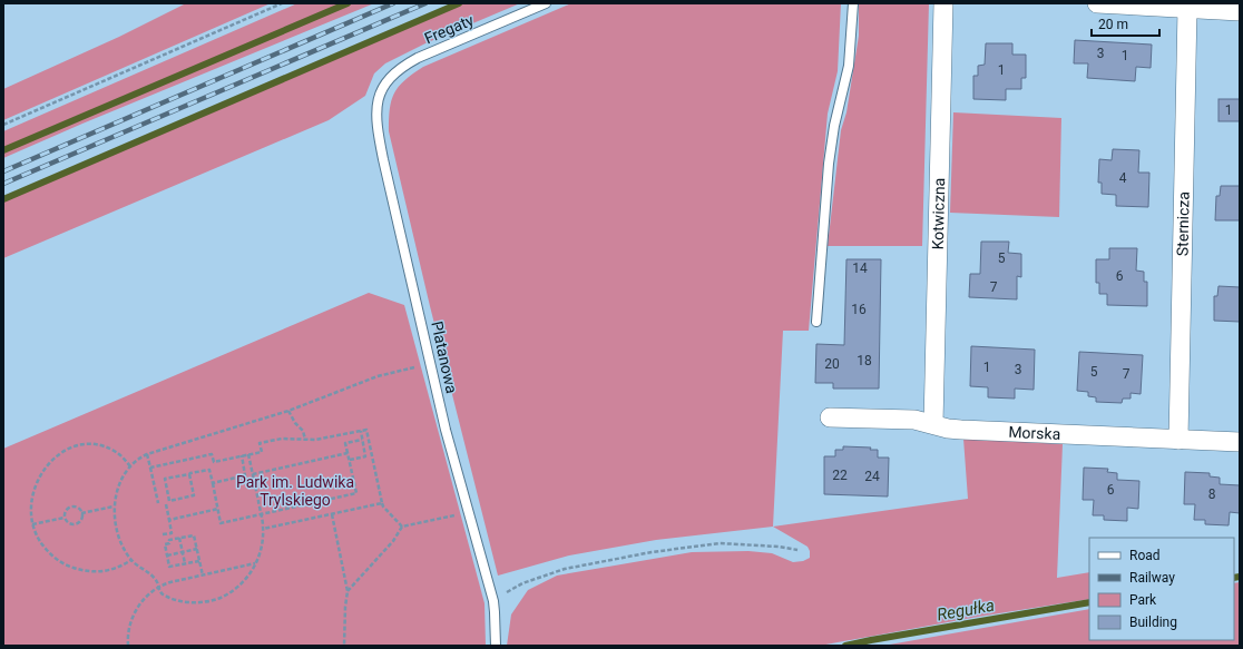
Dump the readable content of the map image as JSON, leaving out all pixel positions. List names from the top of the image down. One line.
{"streets":{"street":["Kotwiczna","Sternicza","Morska"],"lane":["Fregaty","Platanowa"]},"crossings":[["Fregaty","Platanowa"],["Kotwiczna","Morska"],["Sternicza","Morska"]],"water":["Regułka"],"parks":["Park im. Ludwika Trylskiego"],"house_numbers":["3","1","1","1","4","5","14","6","7","16","18","20","1","3","5","7","22","24","6","8"],"legend":["Road","Railway","Park","Building"],"scale_bar":"20 m"}
